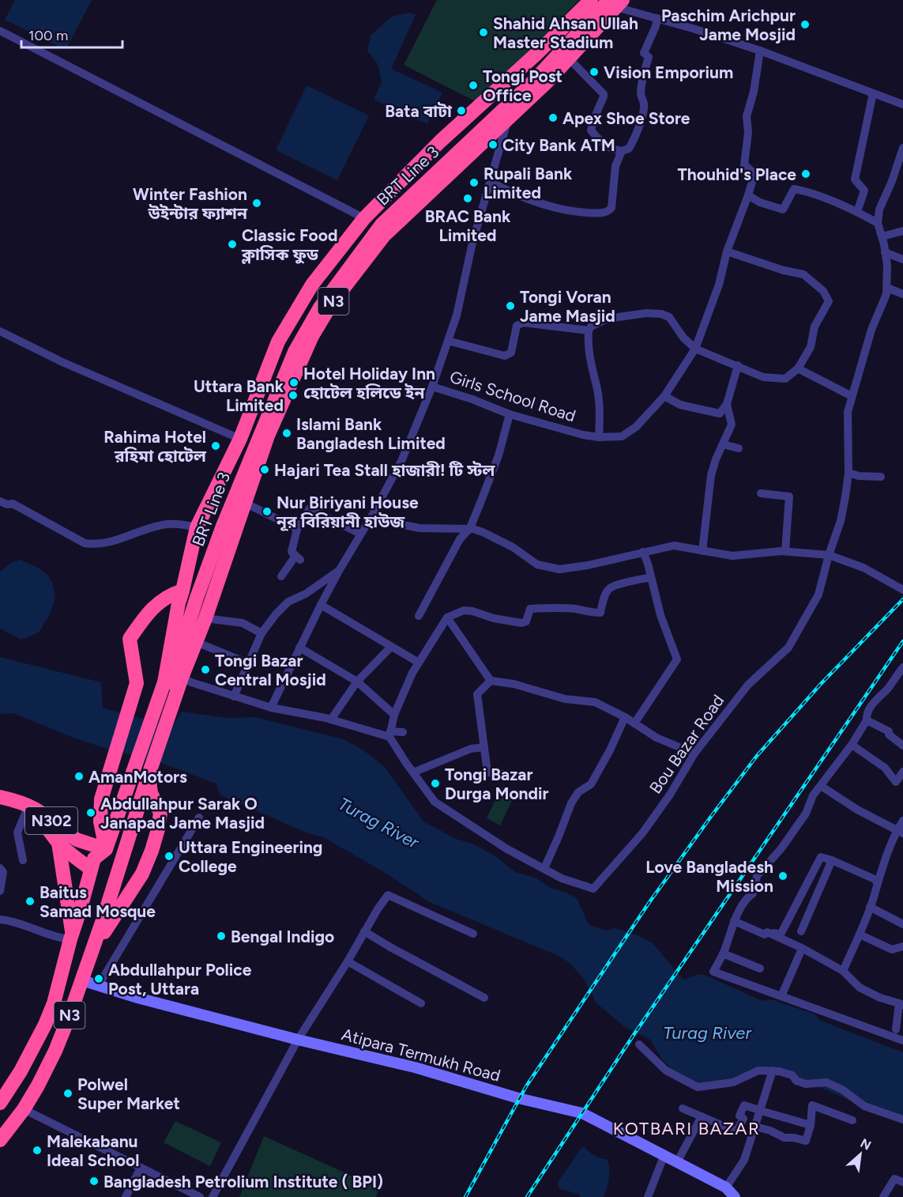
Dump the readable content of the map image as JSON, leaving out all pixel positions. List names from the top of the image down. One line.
{"streets":{"highway":["BRT Line 3","N3","N302"],"main road":["Atipara Termukh Road"],"street":["Girls School Road","Bou Bazar Road"]},"crossings":[["BRT Line 3","N3"],["N3","N302"],["N3","Atipara Termukh Road"]],"districts":["KOTBARI BAZAR"],"water":["Turag River"],"places":["Paschim Arichpur Jame Mosjid","Shahid Ahsan Ullah Master Stadium","Vision Emporium","Tongi Post Office","Bata বাটা","Apex Shoe Store","City Bank ATM","Thouhid's Place","Rupali Bank Limited","BRAC Bank Limited","Winter Fashion উইন্টার ফ্যাশন","Classic Food ক্লাসিক ফুড","Tongi Voran Jame Masjid","Hotel Holiday Inn হোটেল হলিডে ইন","Uttara Bank Limited","Islami Bank Bangladesh Limited","Rahima Hotel রহিমা হোটেল","Hajari Tea Stall হাজারী! টি স্টল","Nur Biriyani House নূর বিরিয়ানী হাউজ","Tongi Bazar Central Mosjid","AmanMotors","Tongi Bazar Durga Mondir","Abdullahpur Sarak O Janapad Jame Masjid","Uttara Engineering College","Love Bangladesh Mission","Baitus Samad Mosque","Bengal Indigo","Abdullahpur Police Post, Uttara","Polwel Super Market","Malekabanu Ideal School","Bangladesh Petrolium Institute ( BPI)"],"scale_bar":"100 m","north":"top right"}
